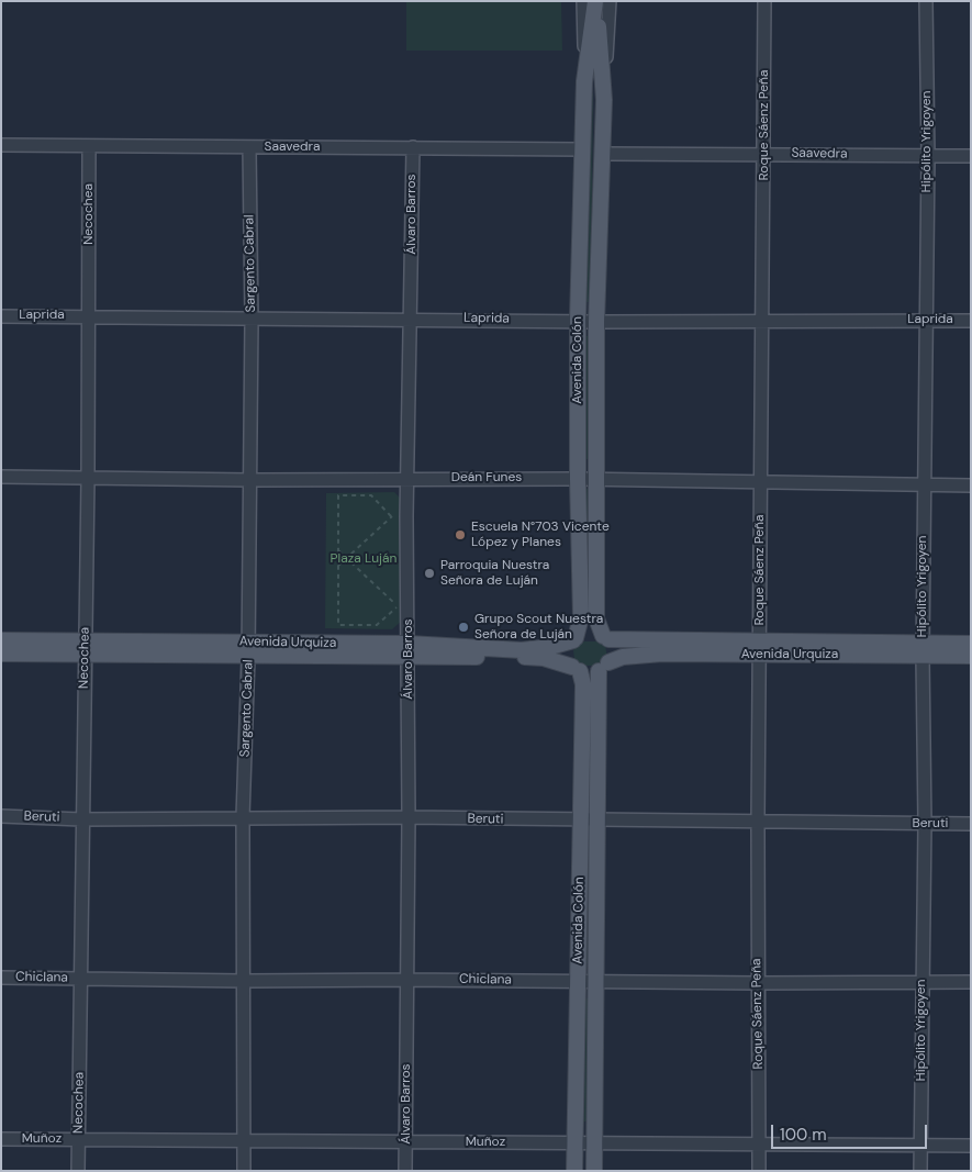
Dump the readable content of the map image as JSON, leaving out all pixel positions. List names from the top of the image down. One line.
{"streets":{"main road":["Avenida Colón","Avenida Urquiza"],"street":["Roque Sáenz Peña","Hipólito Yrigoyen","Saavedra","Necochea","Álvaro Barros","Sargento Cabral","Laprida","Deán Funes","Beruti","Chiclana","Muñoz"]},"crossings":[["Roque Sáenz Peña","Saavedra"],["Roque Sáenz Peña","Laprida"],["Roque Sáenz Peña","Deán Funes"],["Roque Sáenz Peña","Avenida Urquiza"],["Roque Sáenz Peña","Beruti"],["Roque Sáenz Peña","Chiclana"],["Roque Sáenz Peña","Muñoz"],["Hipólito Yrigoyen","Saavedra"],["Hipólito Yrigoyen","Laprida"],["Hipólito Yrigoyen","Deán Funes"],["Hipólito Yrigoyen","Avenida Urquiza"],["Hipólito Yrigoyen","Beruti"],["Hipólito Yrigoyen","Chiclana"],["Hipólito Yrigoyen","Muñoz"],["Saavedra","Necochea"],["Saavedra","Álvaro Barros"],["Saavedra","Sargento Cabral"],["Saavedra","Avenida Colón"],["Necochea","Laprida"],["Necochea","Deán Funes"],["Necochea","Avenida Urquiza"],["Necochea","Beruti"],["Necochea","Chiclana"],["Necochea","Muñoz"],["Álvaro Barros","Laprida"],["Álvaro Barros","Deán Funes"],["Álvaro Barros","Avenida Urquiza"],["Álvaro Barros","Beruti"],["Álvaro Barros","Chiclana"],["Álvaro Barros","Muñoz"],["Sargento Cabral","Laprida"],["Sargento Cabral","Deán Funes"],["Sargento Cabral","Avenida Urquiza"],["Sargento Cabral","Beruti"],["Sargento Cabral","Chiclana"],["Sargento Cabral","Muñoz"],["Laprida","Avenida Colón"],["Avenida Colón","Deán Funes"],["Avenida Colón","Avenida Urquiza"],["Avenida Colón","Beruti"],["Avenida Colón","Chiclana"],["Avenida Colón","Muñoz"]],"parks":["Plaza Luján"],"places":["Escuela N°703 Vicente López y Planes","Parroquia Nuestra Señora de Luján","Grupo Scout Nuestra Señora de Luján"],"scale_bar":"100 m"}
